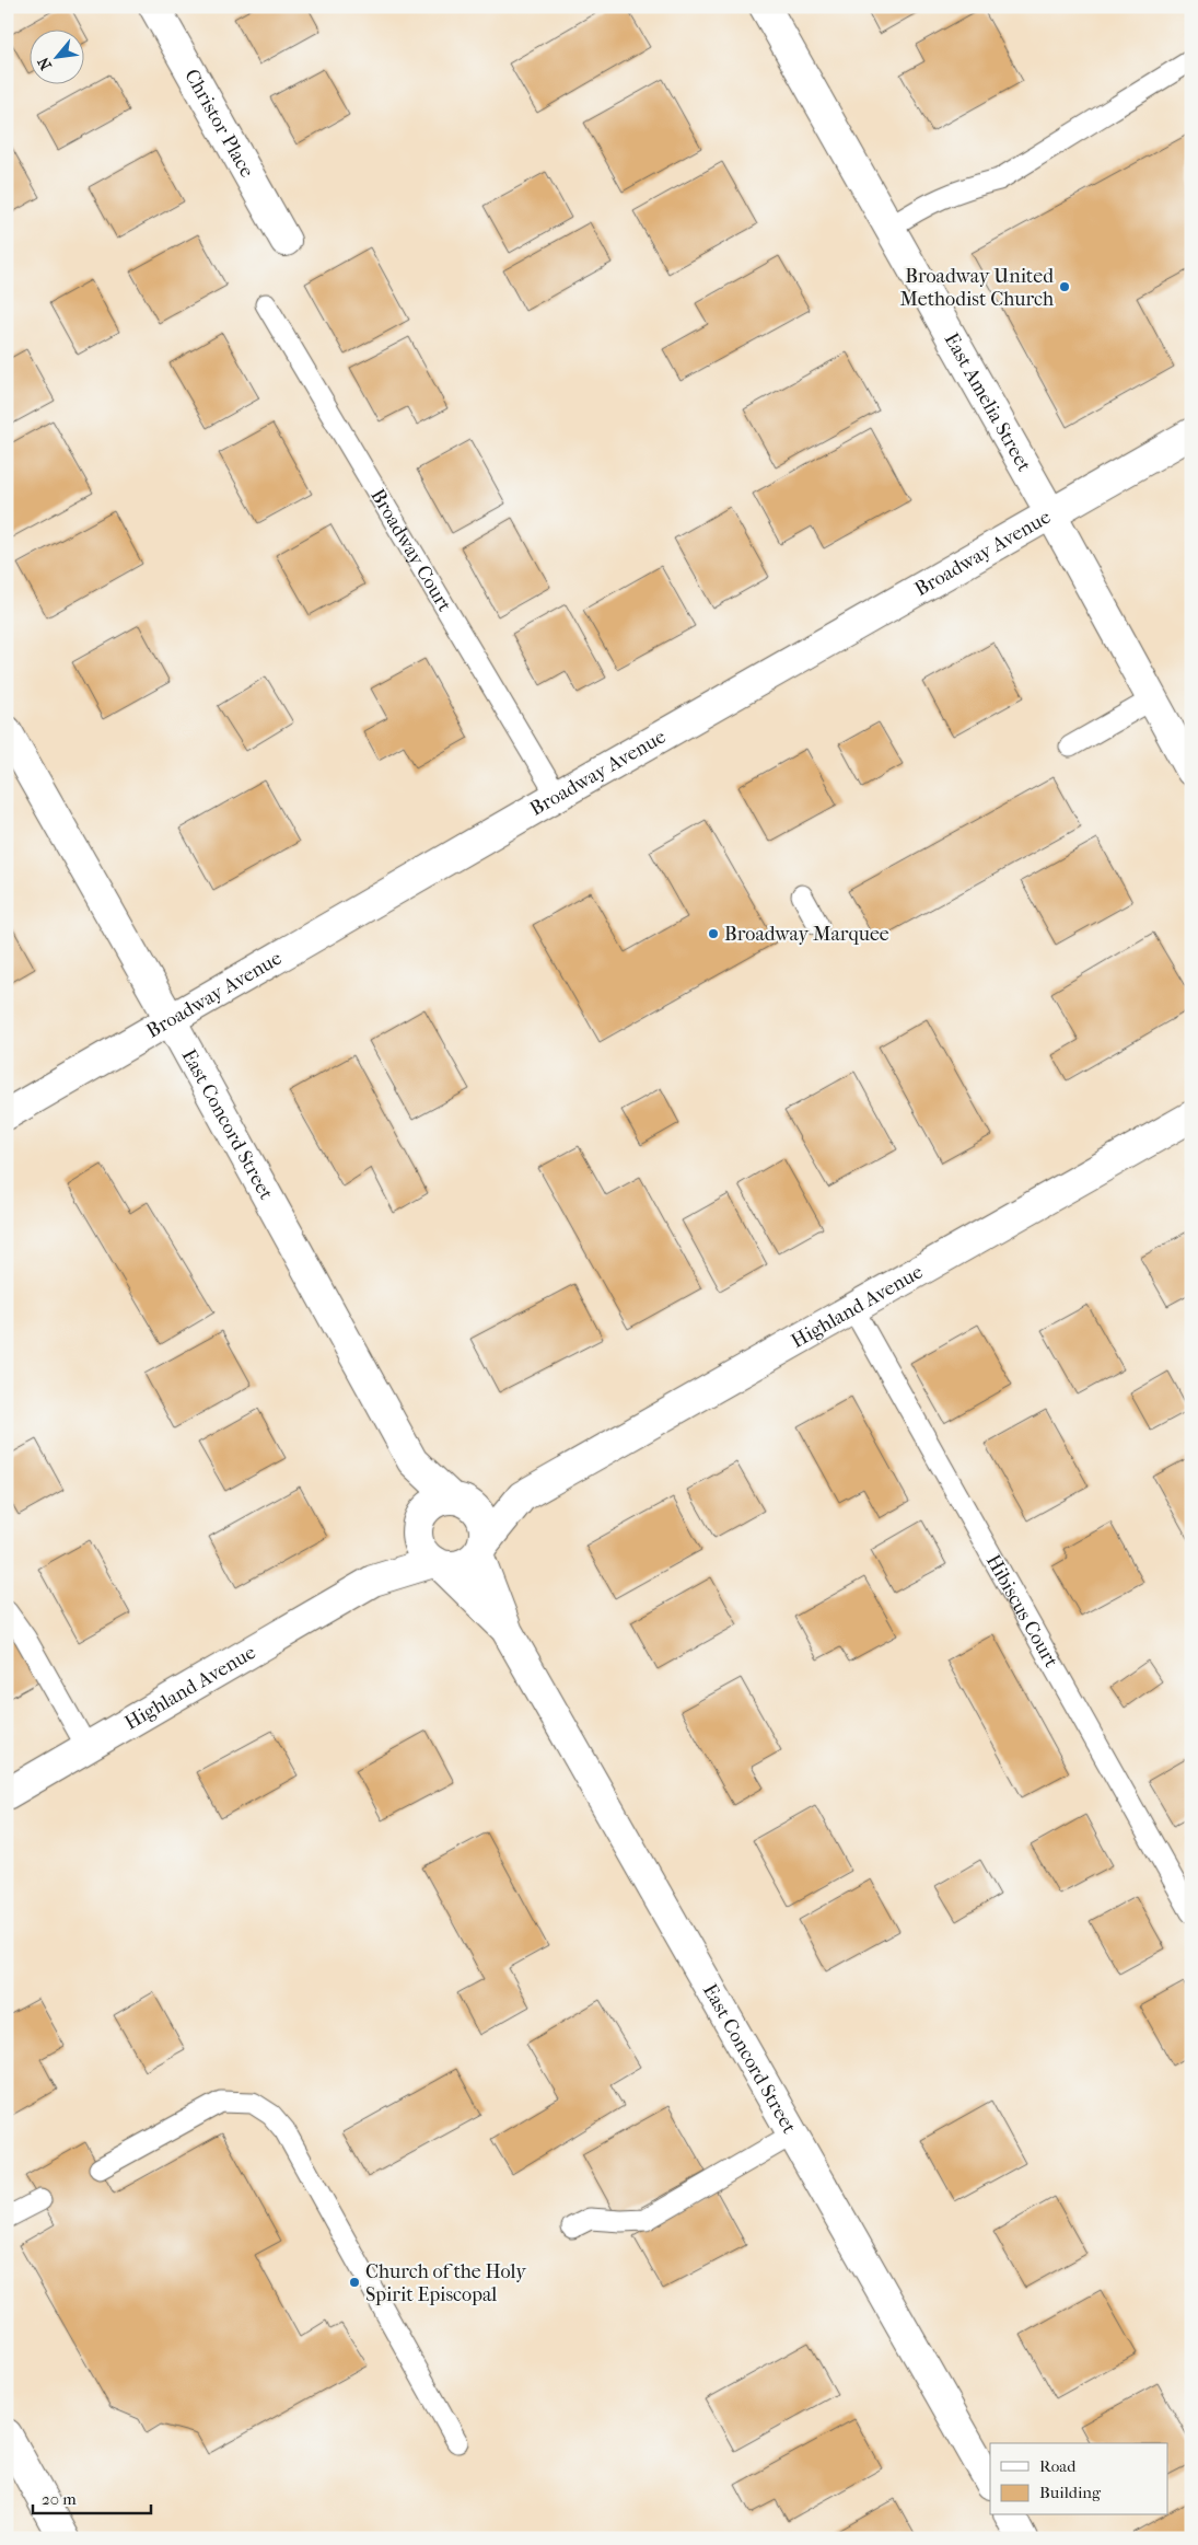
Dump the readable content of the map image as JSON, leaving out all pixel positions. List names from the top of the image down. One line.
{"streets":{"street":["Christor Place","East Amelia Street","Broadway Avenue","East Concord Street","Highland Avenue"],"lane":["Broadway Court","Hibiscus Court"]},"crossings":[["East Amelia Street","Broadway Avenue"],["Broadway Court","Broadway Avenue"],["Broadway Avenue","East Concord Street"],["East Concord Street","Highland Avenue"],["Highland Avenue","Hibiscus Court"]],"places":["Broadway United Methodist Church","Broadway Marquee","Church of the Holy Spirit Episcopal"],"legend":["Road","Building"],"scale_bar":"20 m","north":"bottom left"}
